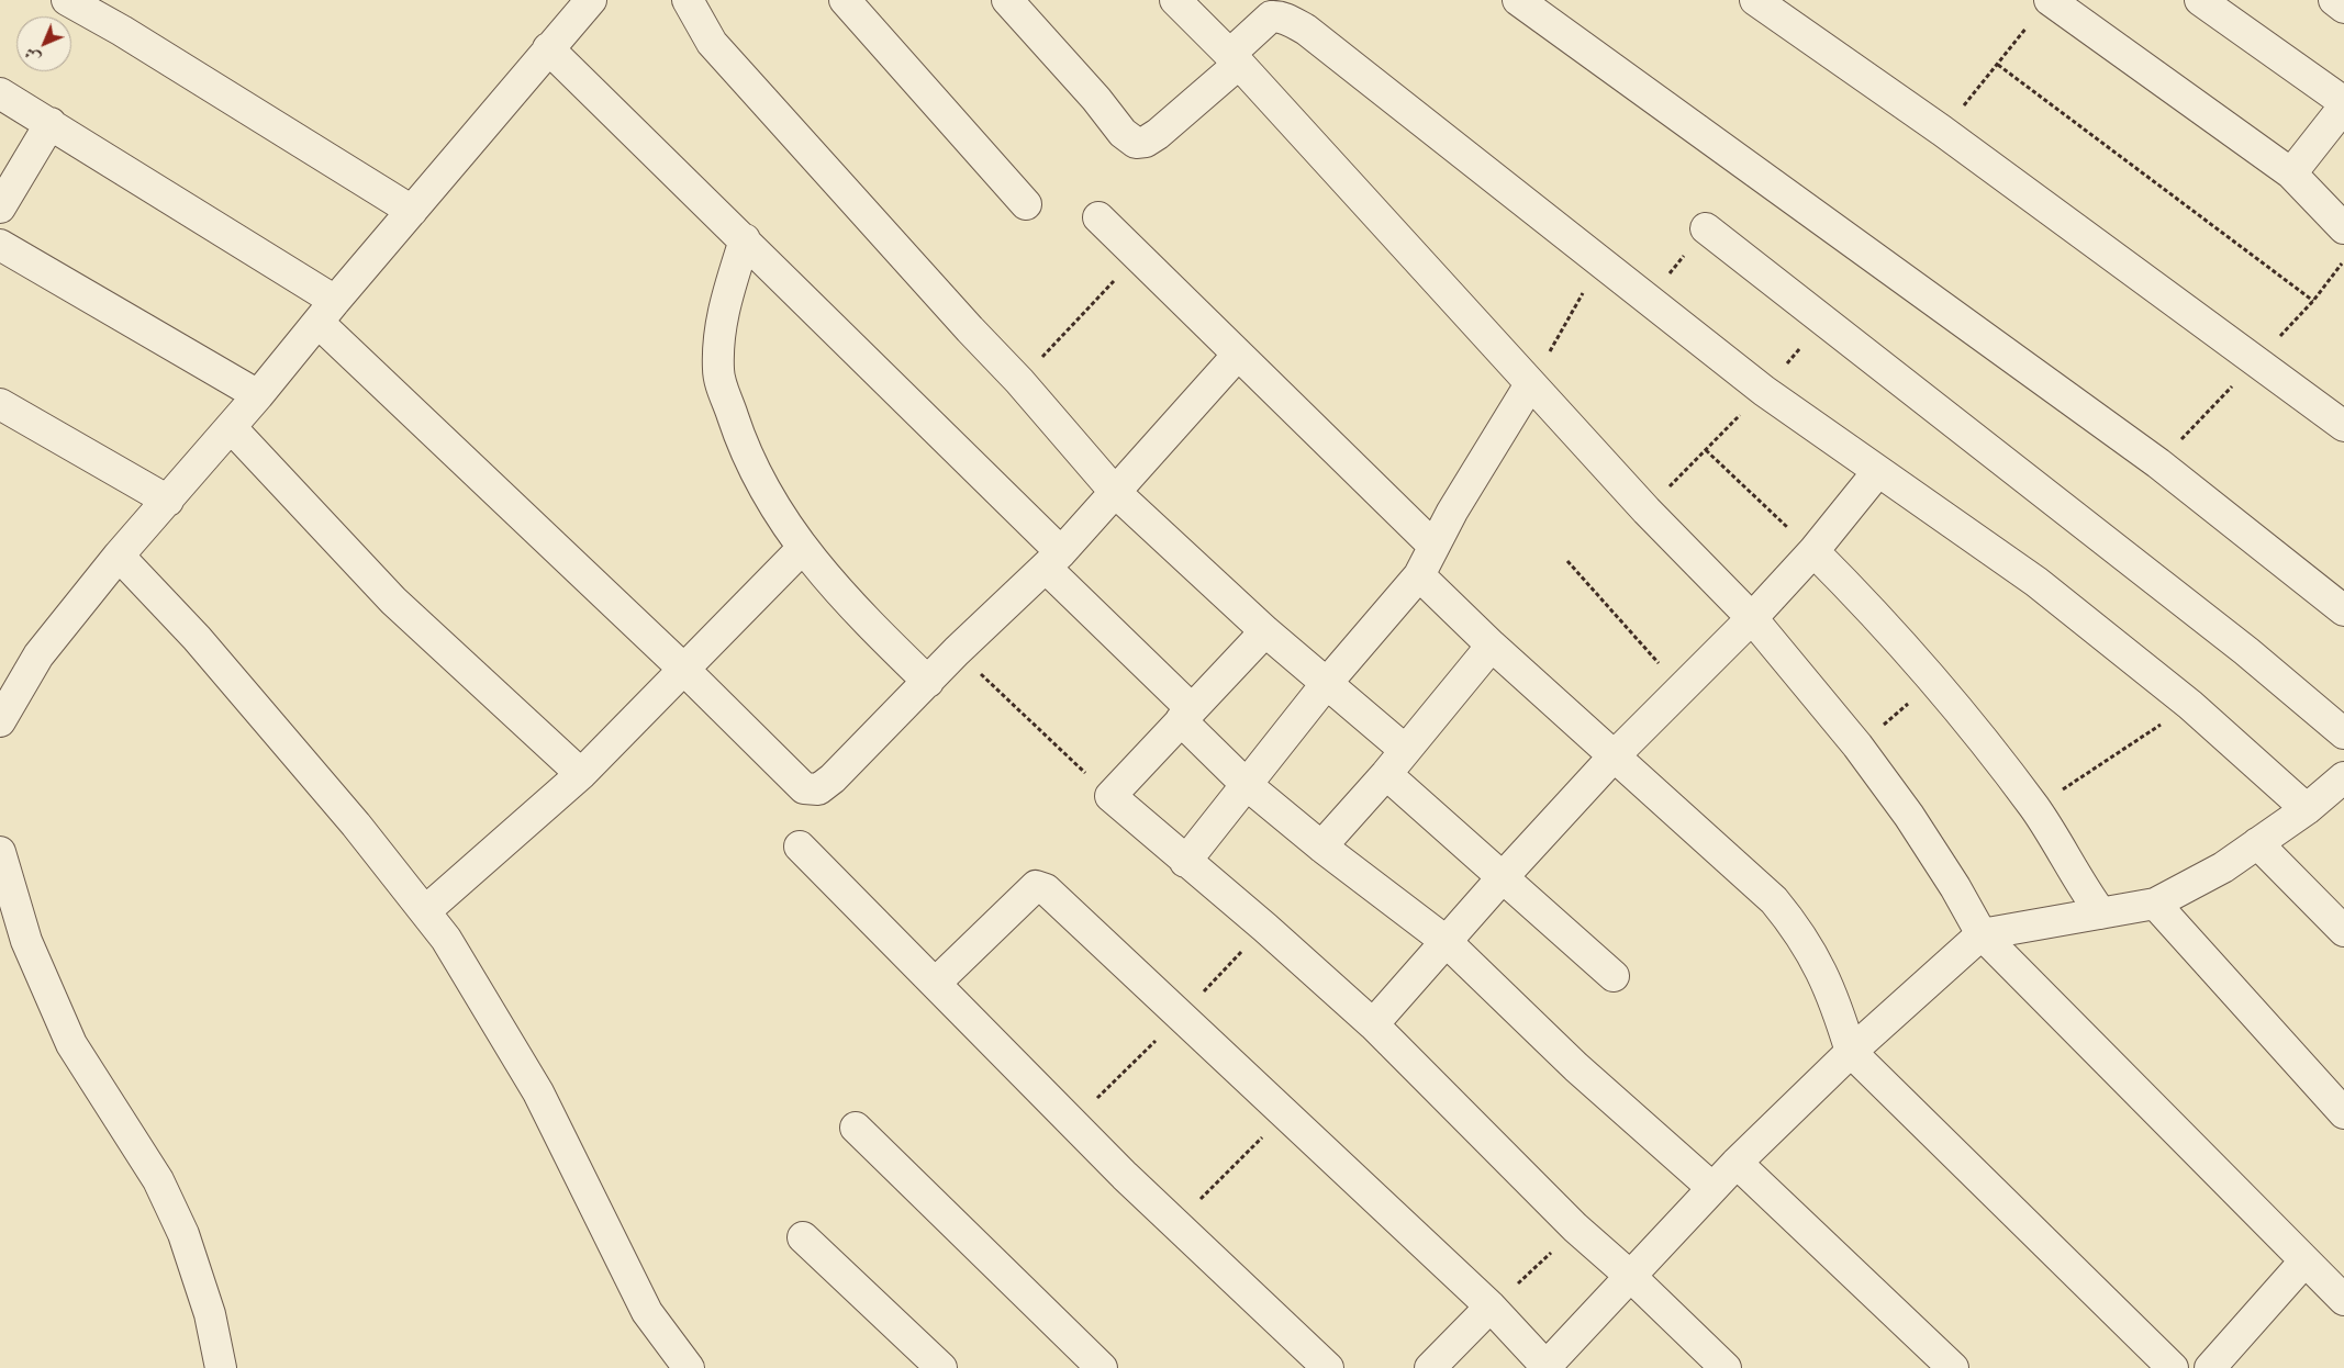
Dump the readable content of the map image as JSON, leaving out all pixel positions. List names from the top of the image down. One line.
{"north":"bottom left"}
